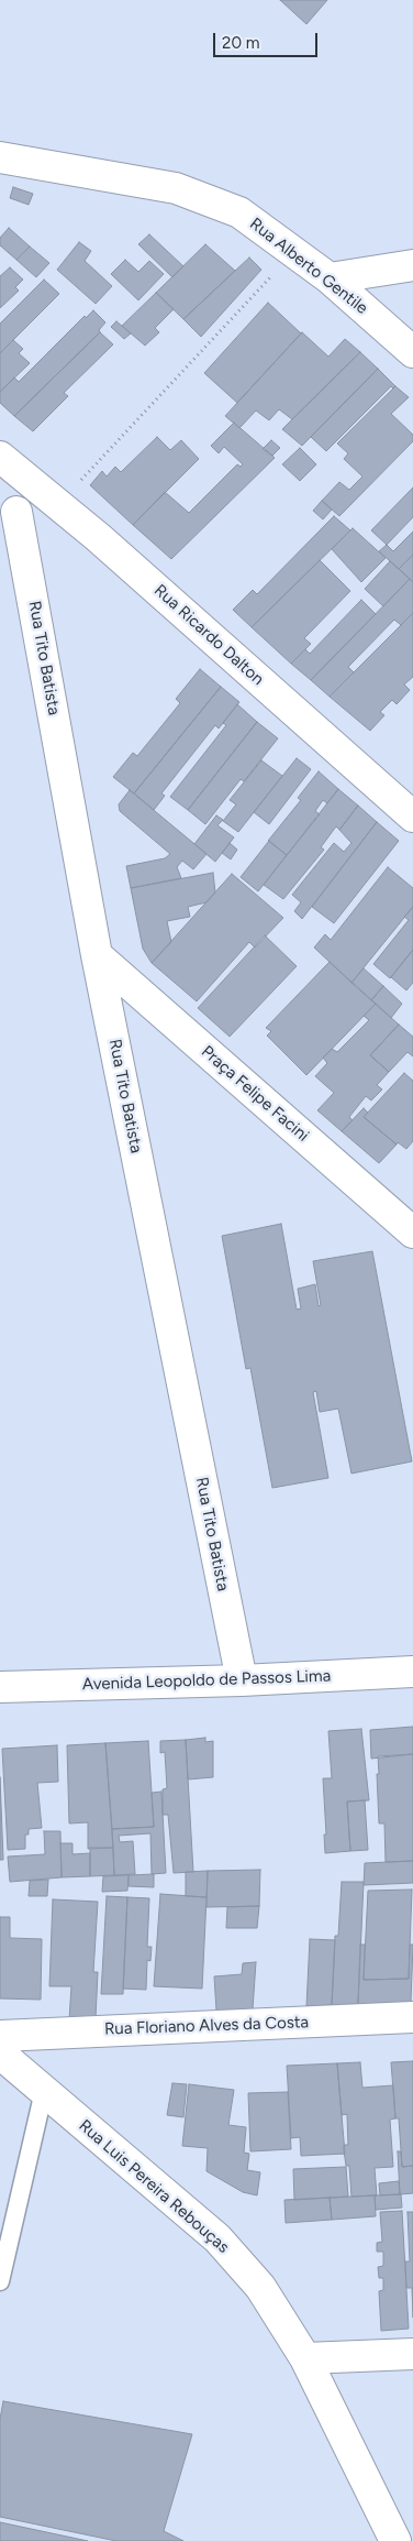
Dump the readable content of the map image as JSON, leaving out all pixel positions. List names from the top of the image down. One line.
{"streets":{"street":["Rua Alberto Gentile","Rua Ricardo Dalton","Rua Tito Batista","Praça Felipe Facini","Avenida Leopoldo de Passos Lima","Rua Floriano Alves da Costa","Rua Luis Pereira Rebouças"]},"crossings":[["Rua Tito Batista","Praça Felipe Facini"],["Rua Tito Batista","Avenida Leopoldo de Passos Lima"]],"scale_bar":"20 m"}
